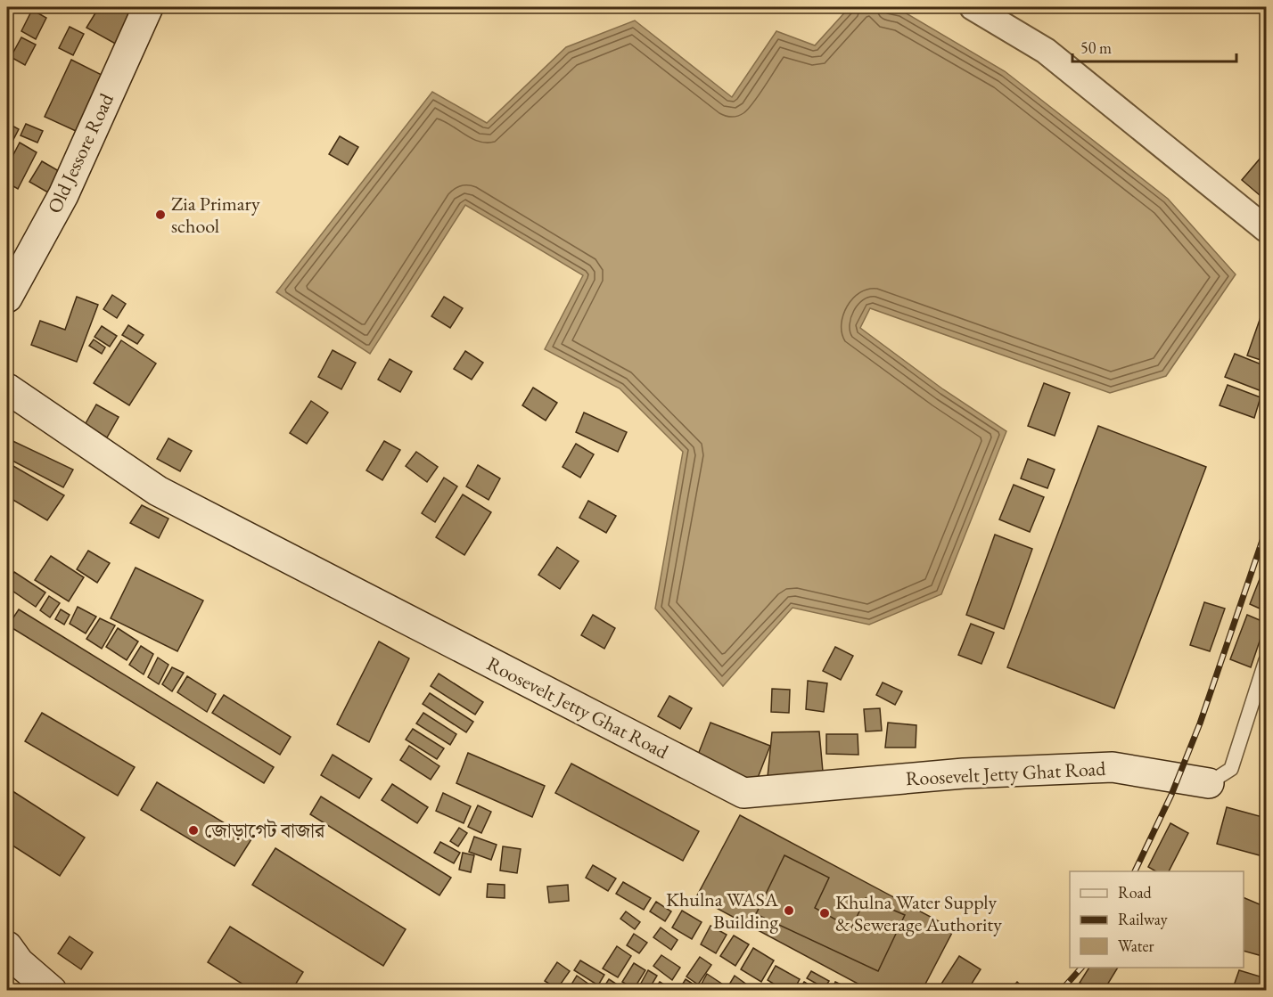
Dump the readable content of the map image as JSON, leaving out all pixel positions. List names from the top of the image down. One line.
{"streets":{"street":["Old Jessore Road","Roosevelt Jetty Ghat Road"]},"places":["Zia Primary school","জোড়াগেট বাজার","Khulna WASA Building","Khulna Water Supply & Sewerage Authority"],"legend":["Road","Railway","Water"],"scale_bar":"50 m"}
